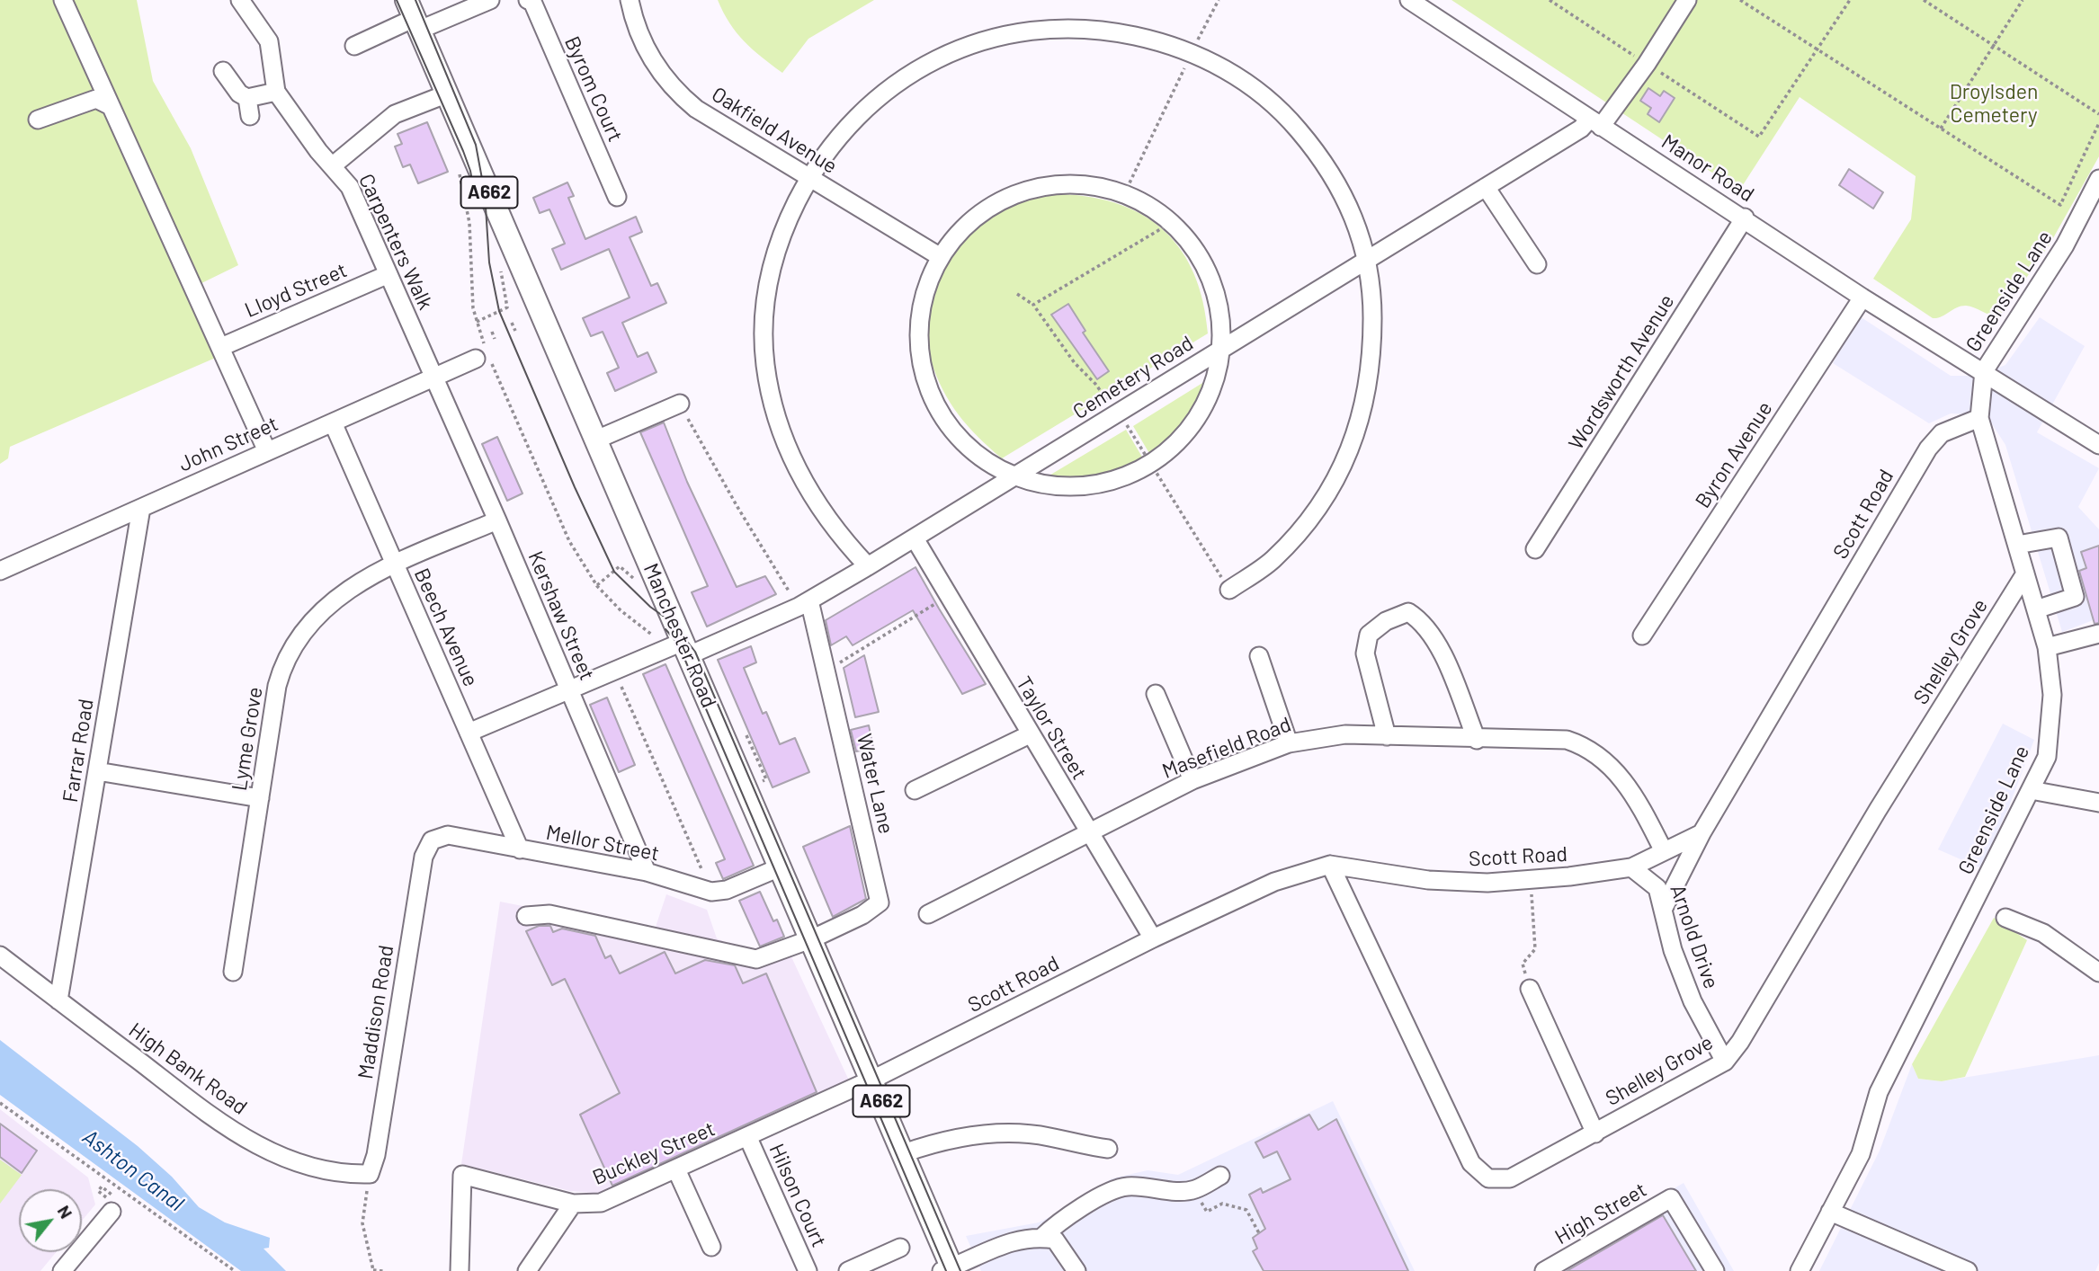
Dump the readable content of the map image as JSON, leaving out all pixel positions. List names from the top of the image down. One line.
{"streets":{"main road":["A662","Manchester Road"],"street":["Byrom Court","Oakfield Avenue","Manor Road","Carpenters Walk","Lloyd Street","Greenside Lane","Wordsworth Avenue","Cemetery Road","John Street","Byron Avenue","Scott Road","Kershaw Street","Beech Avenue","Shelley Grove","Taylor Street","Lyme Grove","Masefield Road","Farrar Road","Water Lane","Mellor Street","Arnold Drive","Maddison Road","High Bank Road","Buckley Street","Hilson Court","High Street"]},"crossings":[["Manor Road","Greenside Lane"],["Manor Road","Wordsworth Avenue"],["Manor Road","Cemetery Road"],["Manor Road","Byron Avenue"],["Carpenters Walk","Lloyd Street"],["Carpenters Walk","John Street"],["Carpenters Walk","Kershaw Street"],["Greenside Lane","Scott Road"],["Greenside Lane","Shelley Grove"],["Cemetery Road","Kershaw Street"],["Cemetery Road","Beech Avenue"],["Cemetery Road","Manchester Road"],["Cemetery Road","Taylor Street"],["Cemetery Road","Water Lane"],["John Street","Kershaw Street"],["John Street","Beech Avenue"],["John Street","Farrar Road"],["Scott Road","Manchester Road"],["Scott Road","Shelley Grove"],["Scott Road","Taylor Street"],["Scott Road","Masefield Road"],["Scott Road","Arnold Drive"],["Scott Road","Buckley Street"],["Kershaw Street","Lyme Grove"],["Kershaw Street","Mellor Street"],["Beech Avenue","Lyme Grove"],["Beech Avenue","Mellor Street"],["Manchester Road","Water Lane"],["Manchester Road","Buckley Street"],["Shelley Grove","Arnold Drive"],["Taylor Street","Masefield Road"],["Farrar Road","High Bank Road"],["Mellor Street","Maddison Road"],["Maddison Road","High Bank Road"],["Buckley Street","Hilson Court"]],"water":["Ashton Canal"],"parks":["Droylsden Cemetery"],"north":"top right"}
